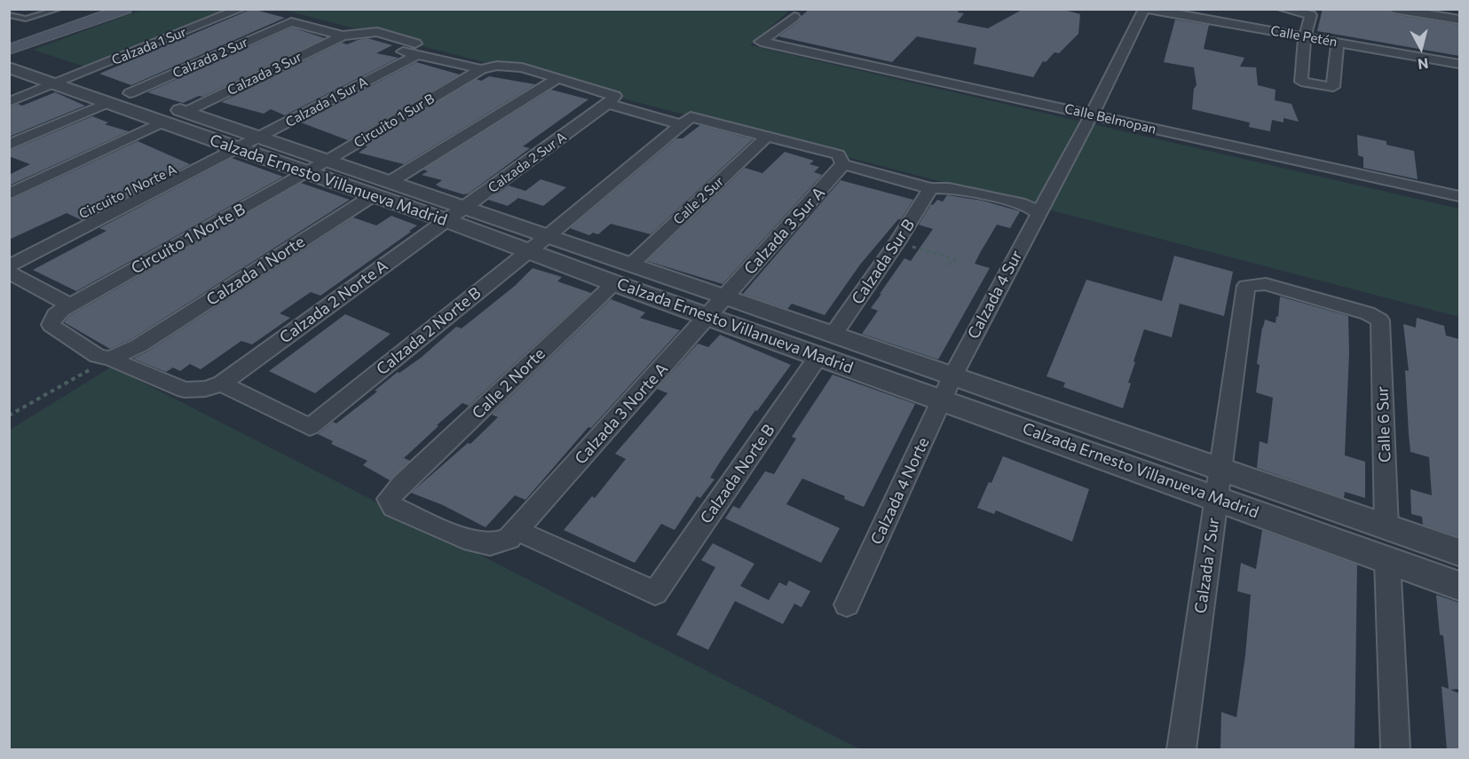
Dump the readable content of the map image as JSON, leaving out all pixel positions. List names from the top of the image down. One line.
{"streets":{"street":["Calle Petén","Calzada 1 Sur","Calzada 2 Sur","Calzada 3 Sur","Calzada 1 Sur A","Calle Belmopan","Circuito 1 Sur B","Calzada 2 Sur A","Calzada Ernesto Villanueva Madrid","Circuito 1 Norte A","Calle 2 Sur","Calzada 3 Sur A","Circuito 1 Norte B","Calzada Sur B","Calzada 1 Norte","Calzada 4 Sur","Calzada 2 Norte A","Calzada 2 Norte B","Calle 2 Norte","Calzada 3 Norte A","Calle 6 Sur","Calzada Norte B","Calzada 4 Norte","Calzada 7 Sur"]},"crossings":[["Calle Petén","Calzada 4 Sur"],["Calzada 1 Sur","Calzada Ernesto Villanueva Madrid"],["Calzada 2 Sur","Calzada 3 Sur"],["Calzada 2 Sur","Calzada Ernesto Villanueva Madrid"],["Calzada 3 Sur","Calzada Ernesto Villanueva Madrid"],["Calzada 1 Sur A","Calzada Ernesto Villanueva Madrid"],["Calzada 1 Sur A","Circuito 1 Norte A"],["Calle Belmopan","Calzada 4 Sur"],["Circuito 1 Sur B","Calzada Ernesto Villanueva Madrid"],["Circuito 1 Sur B","Circuito 1 Norte B"],["Calzada 2 Sur A","Calzada Ernesto Villanueva Madrid"],["Calzada 2 Sur A","Calzada 2 Norte A"],["Calzada Ernesto Villanueva Madrid","Circuito 1 Norte A"],["Calzada Ernesto Villanueva Madrid","Calle 2 Sur"],["Calzada Ernesto Villanueva Madrid","Calzada 3 Sur A"],["Calzada Ernesto Villanueva Madrid","Circuito 1 Norte B"],["Calzada Ernesto Villanueva Madrid","Calzada Sur B"],["Calzada Ernesto Villanueva Madrid","Calzada 1 Norte"],["Calzada Ernesto Villanueva Madrid","Calzada 4 Sur"],["Calzada Ernesto Villanueva Madrid","Calzada 2 Norte A"],["Calzada Ernesto Villanueva Madrid","Calzada 2 Norte B"],["Calzada Ernesto Villanueva Madrid","Calle 2 Norte"],["Calzada Ernesto Villanueva Madrid","Calzada 3 Norte A"],["Calzada Ernesto Villanueva Madrid","Calle 6 Sur"],["Calzada Ernesto Villanueva Madrid","Calzada Norte B"],["Calzada Ernesto Villanueva Madrid","Calzada 4 Norte"],["Calzada Ernesto Villanueva Madrid","Calzada 7 Sur"],["Calzada 3 Sur A","Calzada 3 Norte A"],["Circuito 1 Norte B","Calzada 1 Norte"],["Calzada 4 Sur","Calzada 4 Norte"],["Calzada 2 Norte A","Calzada 2 Norte B"],["Calle 2 Norte","Calzada 3 Norte A"],["Calle 2 Norte","Calzada Norte B"],["Calzada 3 Norte A","Calzada Norte B"],["Calle 6 Sur","Calzada 7 Sur"]],"north":"bottom"}
